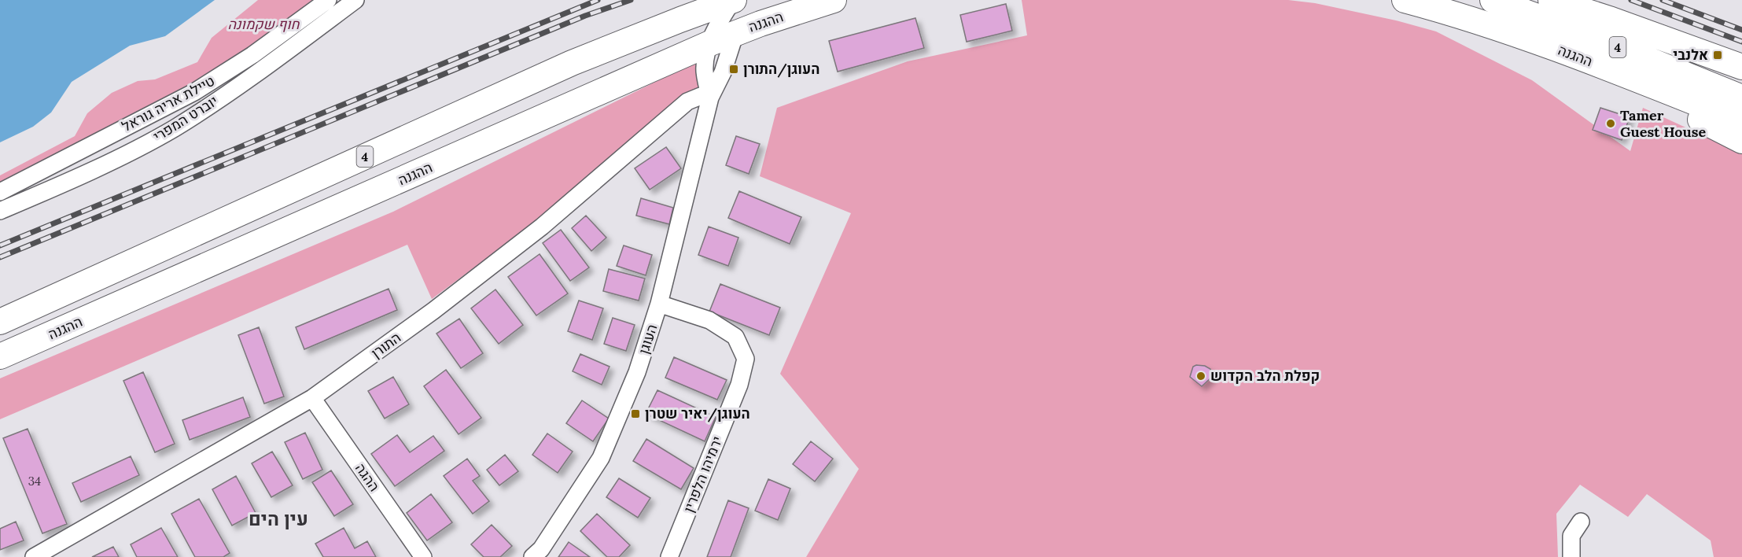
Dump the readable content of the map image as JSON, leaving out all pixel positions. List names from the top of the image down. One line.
{"streets":{"highway":["ההגנה","4"],"street":["טיילת אריה גוראל","יוברט המפרי","העוגן","התורן","ירמיהו הלפרין","ההגה"]},"crossings":[["ההגנה","העוגן"],["4","העוגן"],["העוגן","התורן"],["העוגן","ירמיהו הלפרין"],["התורן","ההגה"]],"districts":["עין הים"],"parks":["חוף שקמונה"],"places":{"transit":["אלנבי","העוגן/התורן","העוגן/יאיר שטרן"],"other":["Tamer Guest House","קפלת הלב הקדוש"]},"house_numbers":["34"]}
